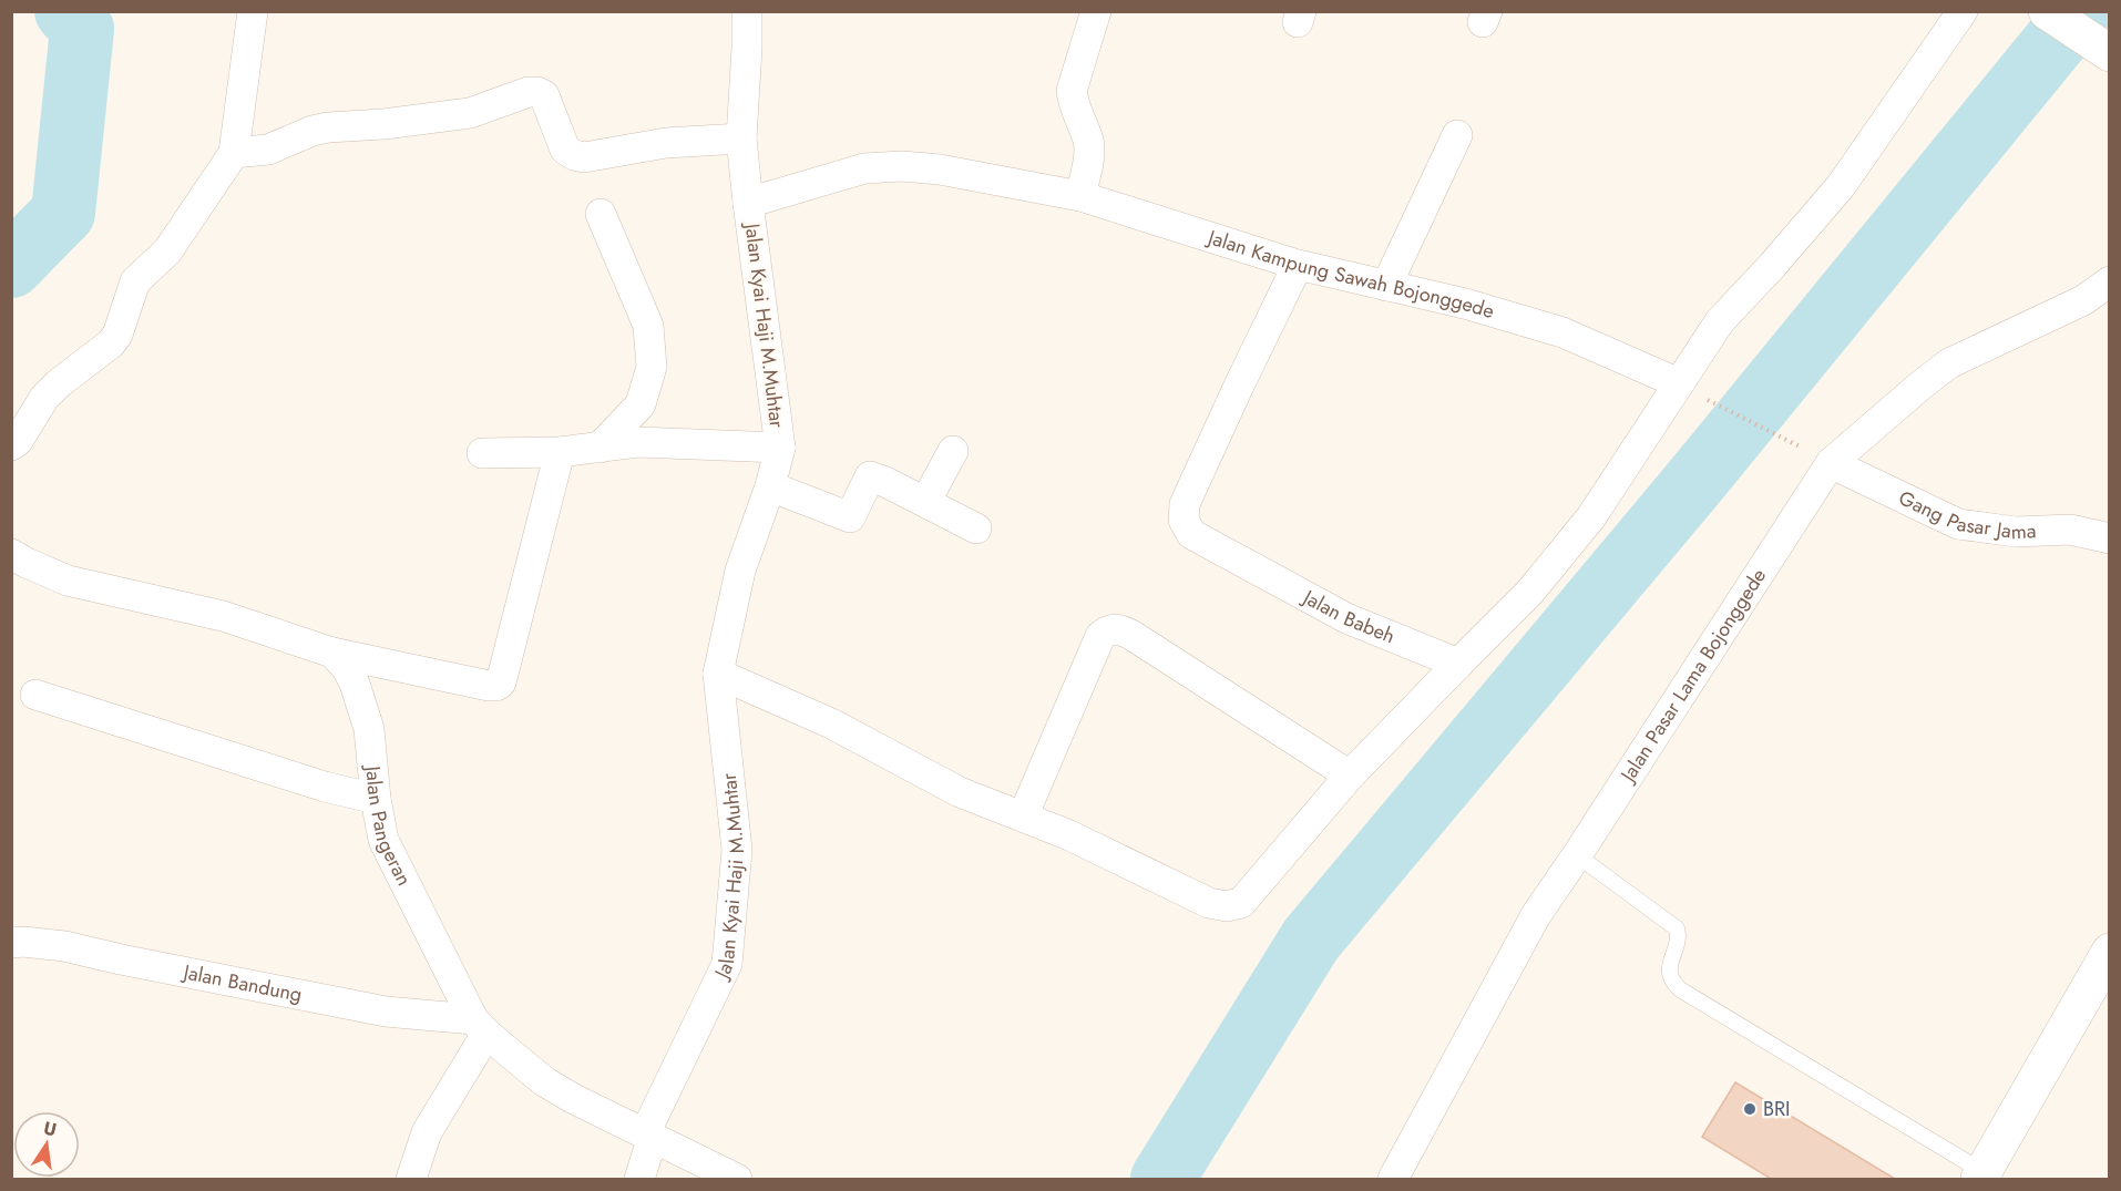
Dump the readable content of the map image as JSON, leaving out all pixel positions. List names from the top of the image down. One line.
{"streets":{"street":["Jalan Kampung Sawah Bojonggede","Jalan Kyai Haji M.Muhtar","Gang Pasar Jama","Jalan Babeh","Jalan Pasar Lama Bojonggede","Jalan Pangeran","Jalan Bandung"]},"crossings":[["Jalan Kampung Sawah Bojonggede","Jalan Kyai Haji M.Muhtar"],["Jalan Kampung Sawah Bojonggede","Jalan Babeh"],["Jalan Kyai Haji M.Muhtar","Jalan Pangeran"],["Gang Pasar Jama","Jalan Pasar Lama Bojonggede"],["Jalan Pangeran","Jalan Bandung"]],"places":["BRI"],"north":"top"}
